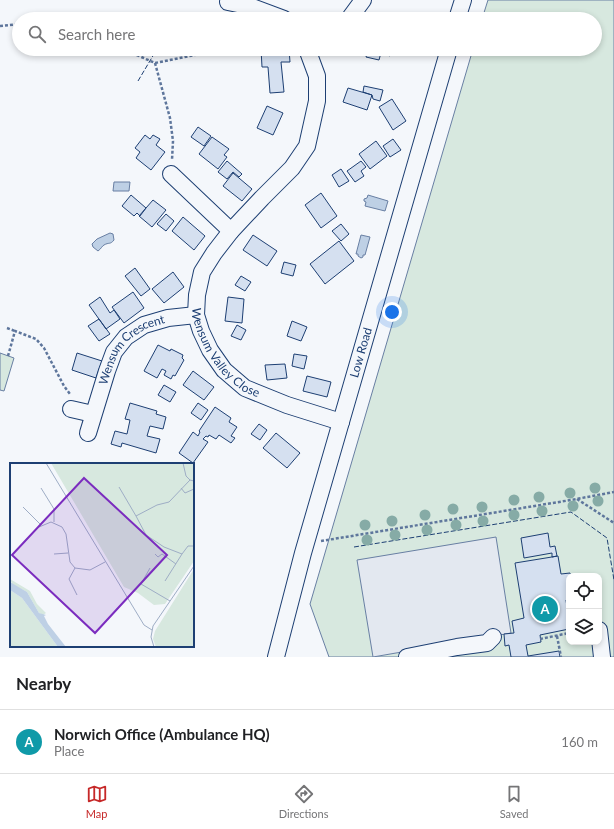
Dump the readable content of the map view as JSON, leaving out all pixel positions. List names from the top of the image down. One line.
{"streets":{"street":["Wensum Valley Close","Low Road","Wensum Crescent"]},"crossings":[["Wensum Valley Close","Low Road"],["Wensum Valley Close","Wensum Crescent"]],"page":{"search":"Search here","pins":"A","heading":"Nearby","list":[{"mark":"A","name":"Norwich Office (Ambulance HQ)","note":"Place","value":"160 m"}],"nav":["Map","Directions","Saved"]}}
